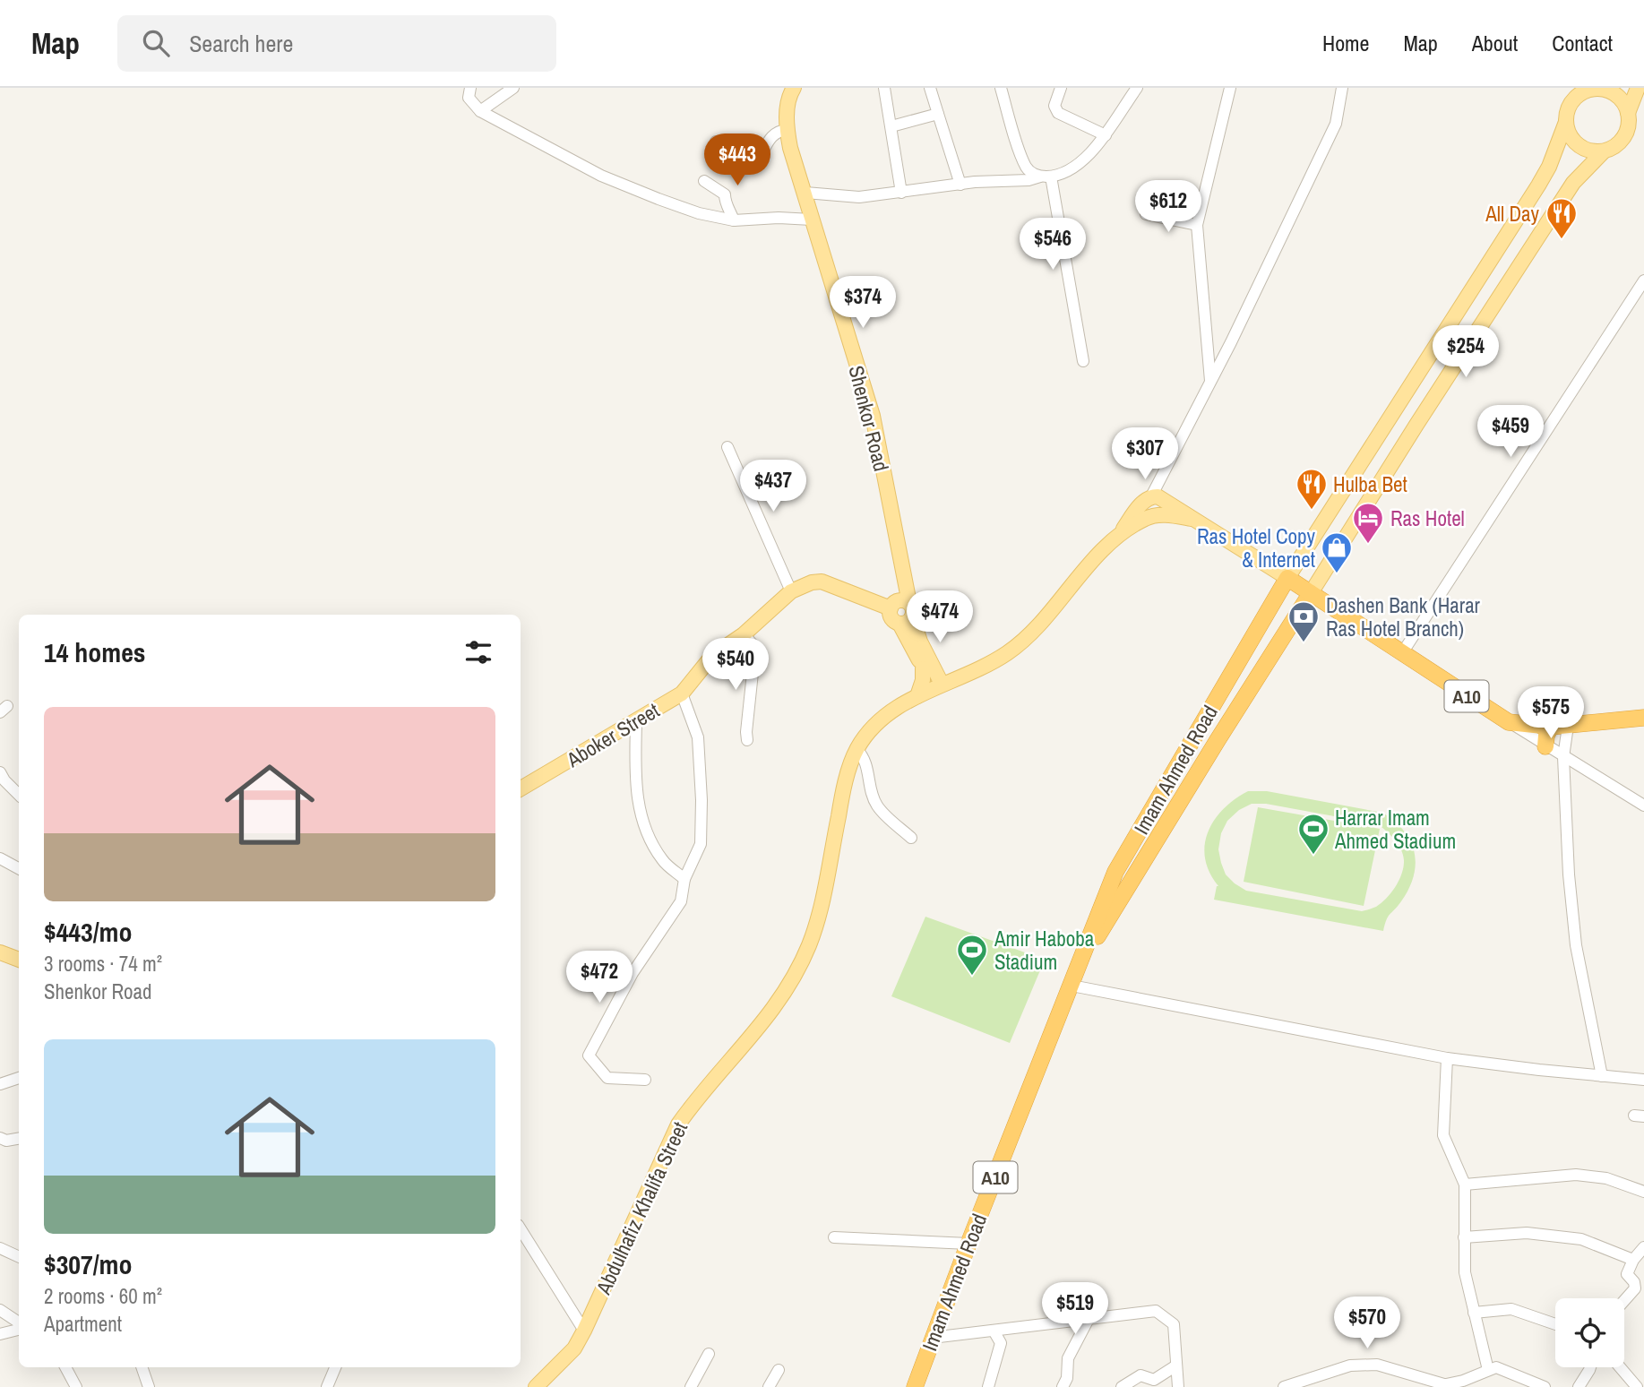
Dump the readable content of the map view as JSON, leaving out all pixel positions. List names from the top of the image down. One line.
{"streets":{"highway":["A10","Imam Ahmed Road"],"main road":["Shenkor Road","Aboker Street","Abdulhafiz Khalifa Street"]},"crossings":[["Shenkor Road","Aboker Street"],["A10","Imam Ahmed Road"]],"places":{"restaurant":["All Day","Hulba Bet"],"hotel":["Ras Hotel"],"shop":["Ras Hotel Copy & Internet"],"bank":["Dashen Bank (Harar Ras Hotel Branch)"],"sports":["Harrar Imam Ahmed Stadium","Amir Haboba Stadium"]},"page":{"header":"Map","search":"Search here","nav":["Home","Map","About","Contact"],"price":["$443","$612","$546","$374","$254","$459","$307","$437","$474","$540","$575","$472","$519","$570"],"heading":"14 homes","list":[{"name":"$443/mo","note":"3 rooms · 74 m² · Shenkor Road"},{"name":"$307/mo","note":"2 rooms · 60 m² · Apartment"}]}}
